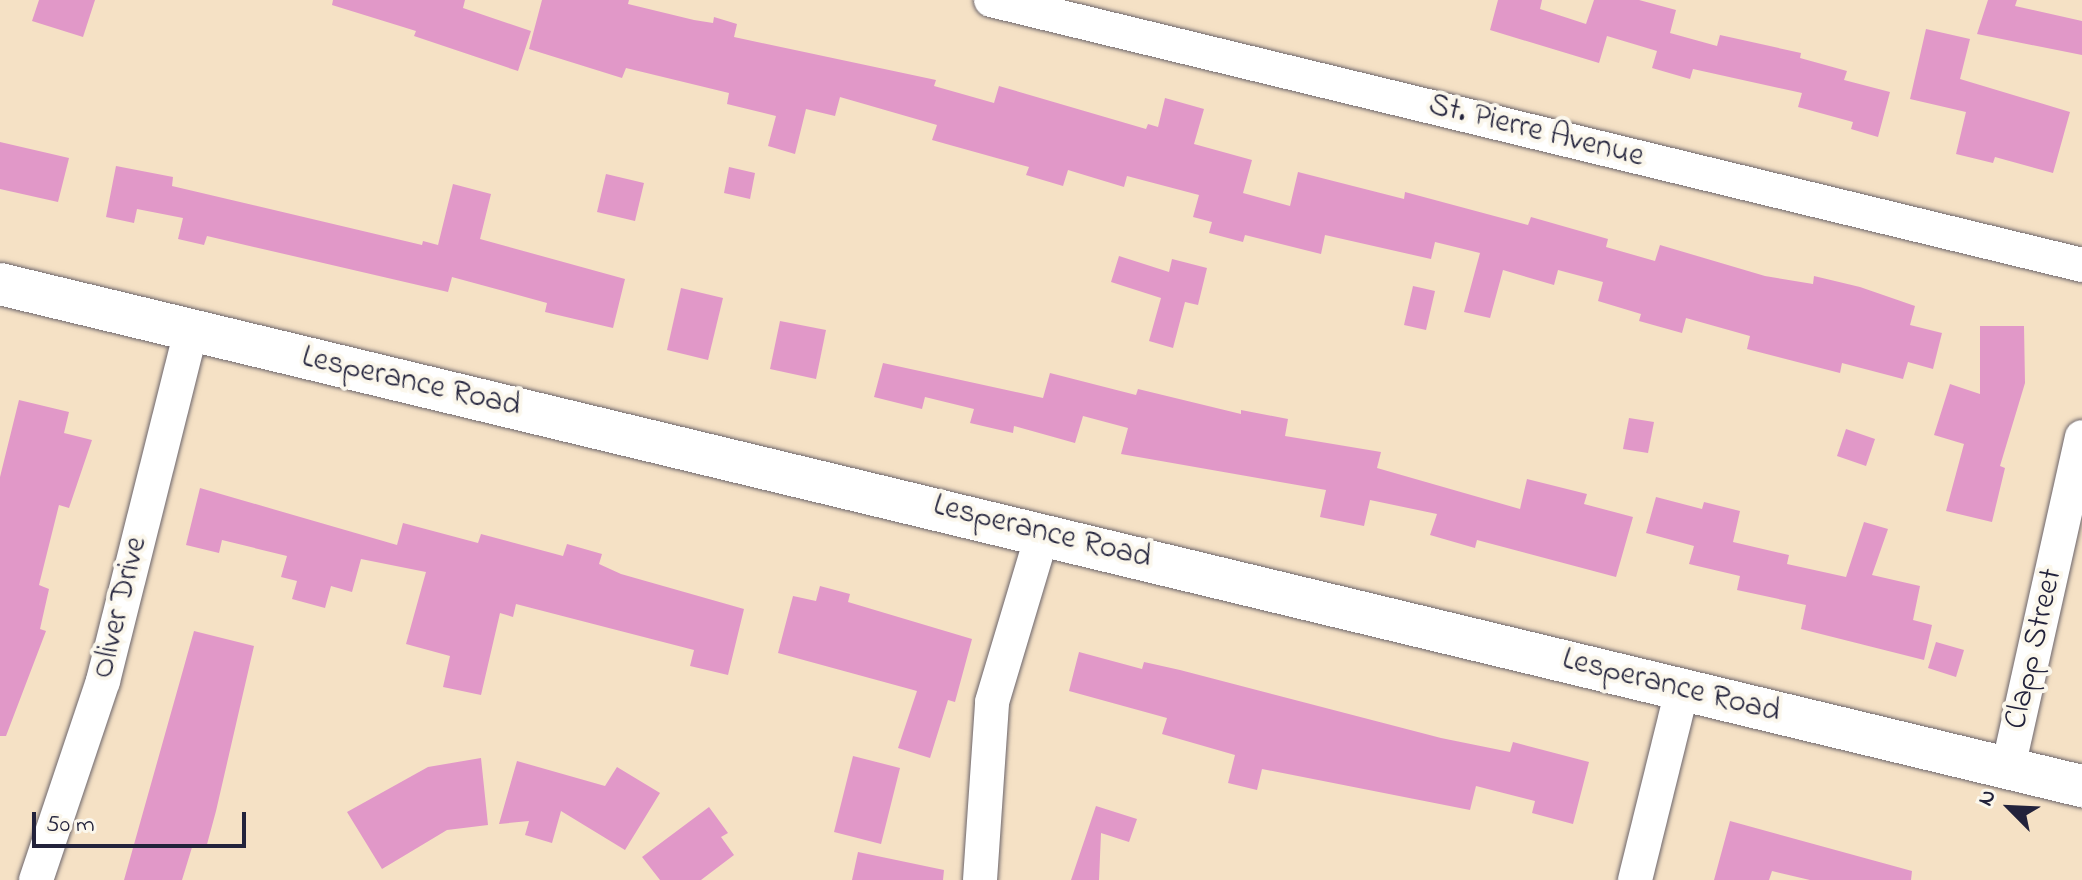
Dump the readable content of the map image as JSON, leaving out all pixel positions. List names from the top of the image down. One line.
{"streets":{"main road":["Lesperance Road"],"street":["St. Pierre Avenue","Oliver Drive","Clapp Street"]},"crossings":[["Lesperance Road","Oliver Drive"],["Lesperance Road","Clapp Street"]],"scale_bar":"50 m","north":"top left"}
